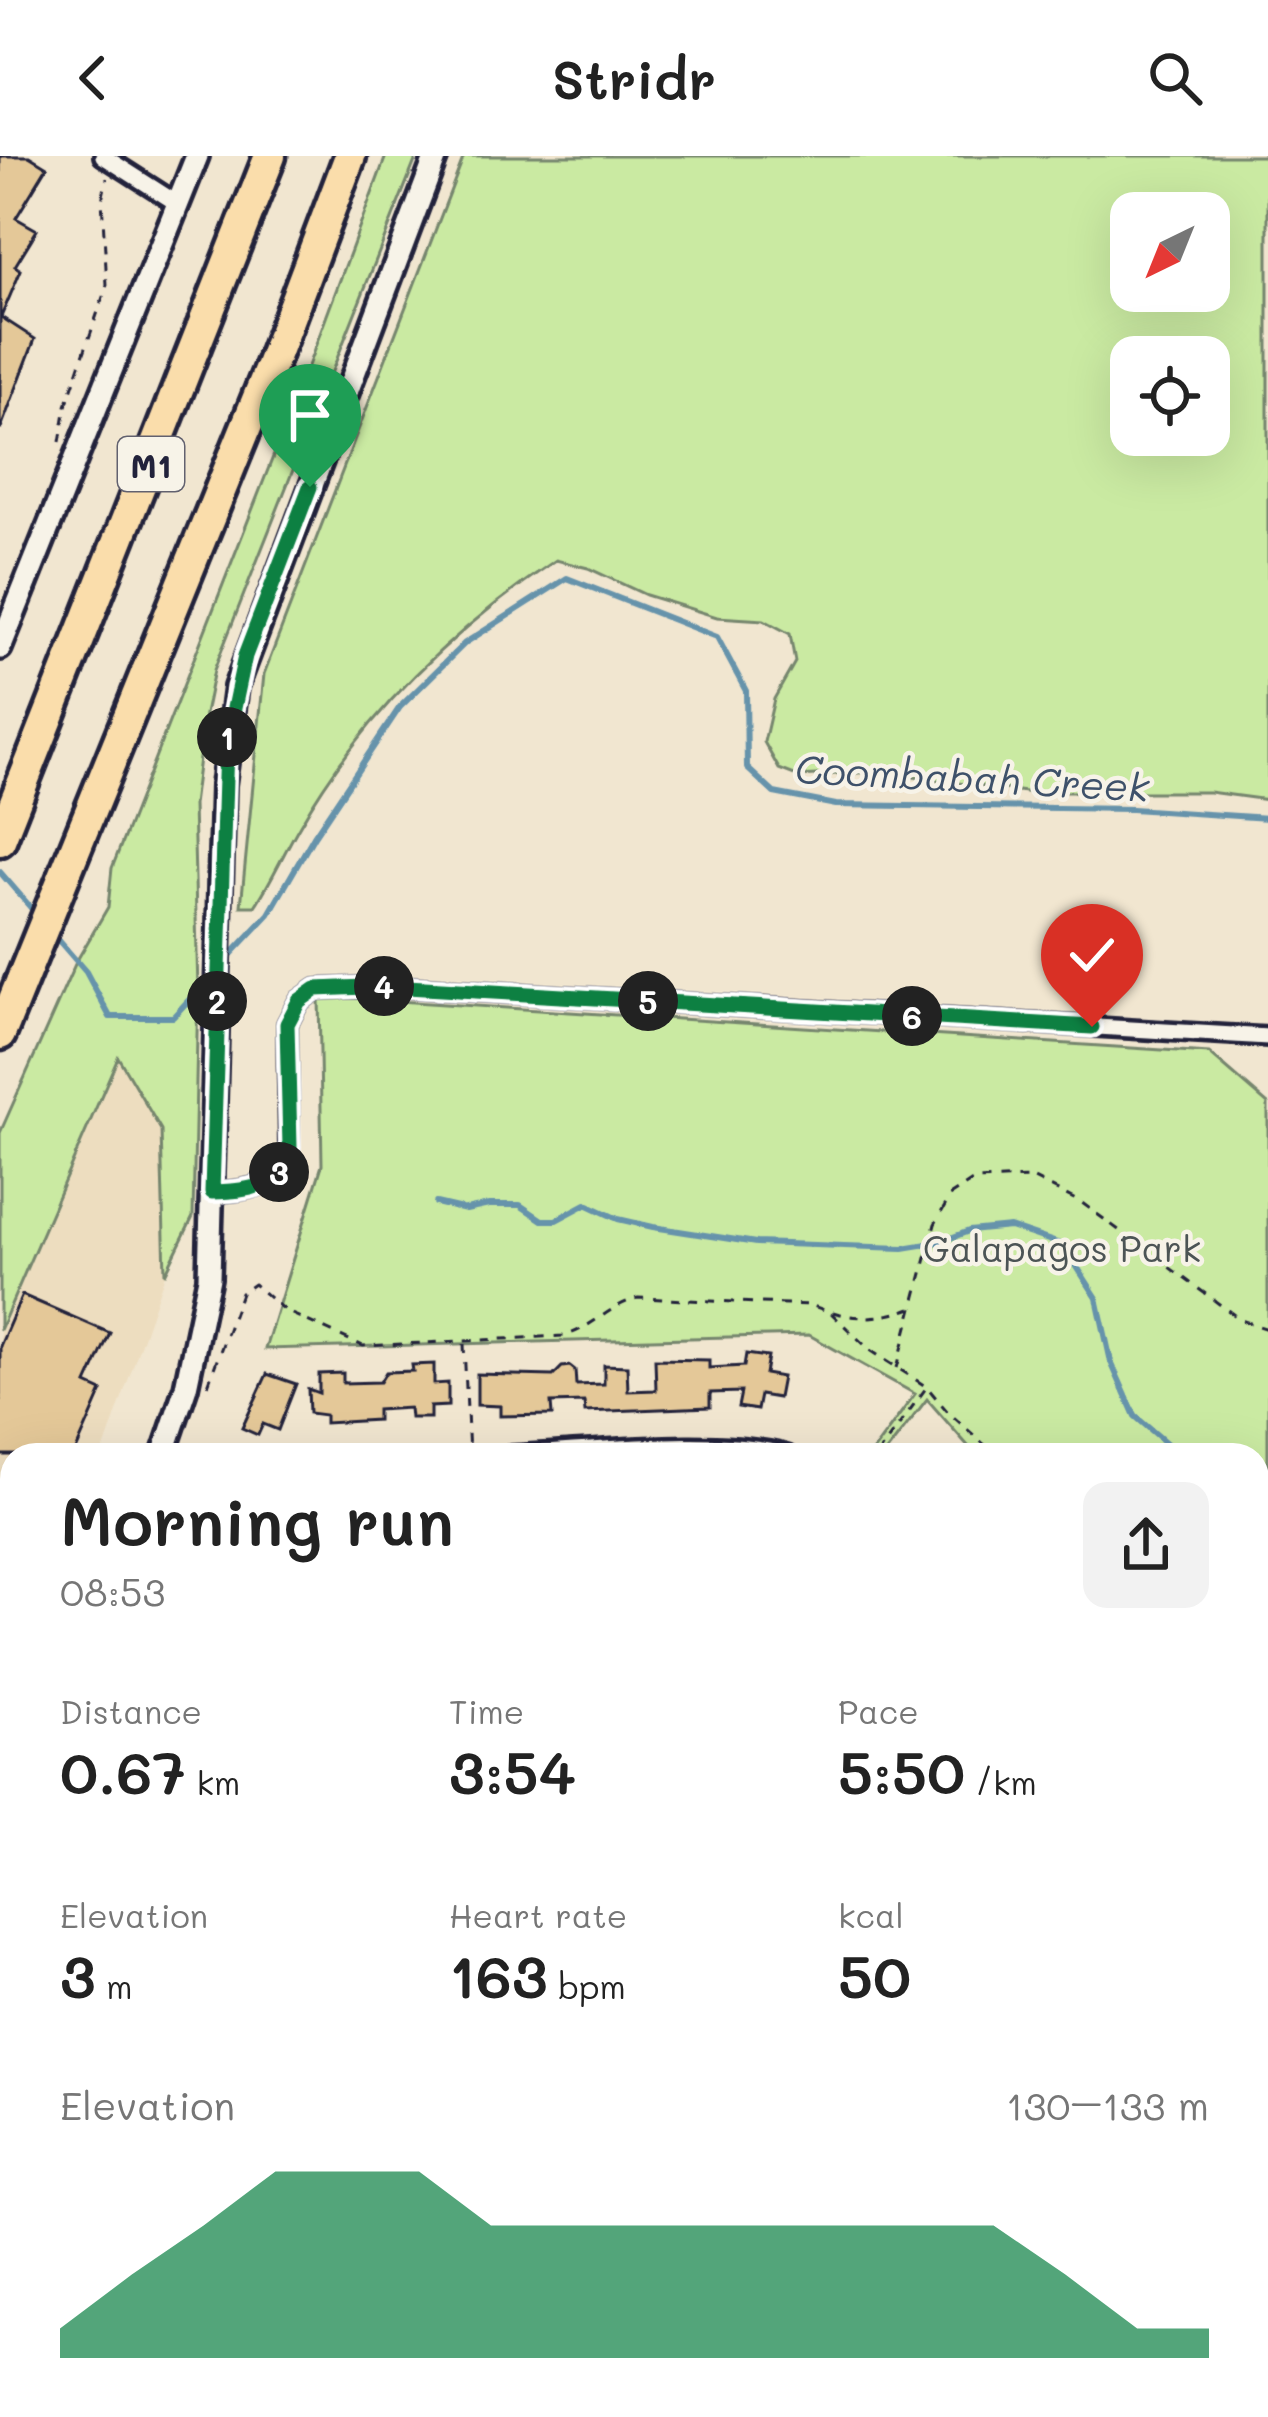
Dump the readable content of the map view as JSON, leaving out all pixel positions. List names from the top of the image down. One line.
{"streets":{"highway":["M1"]},"water":["Coombabah Creek"],"parks":["Galapagos Park"],"north":"bottom left","page":{"header":"Stridr","pins":["1","4","2","5","6","3"],"heading":["Morning run","08:53"],"stats":[["Distance","0.67 km"],["Time","3:54"],["Pace","5:50 /km"],["Elevation","3 m"],["Heart rate","163 bpm"],["kcal","50"]],"chart":["Elevation","130–133 m"]}}
